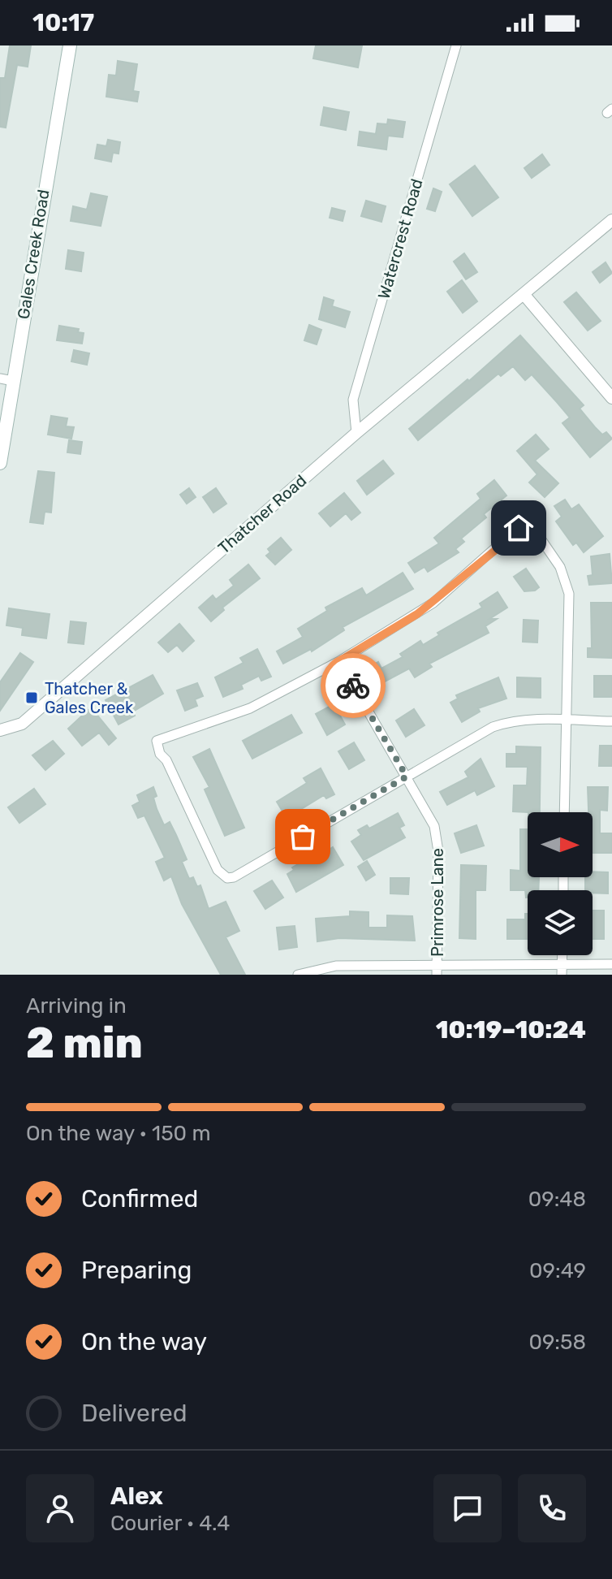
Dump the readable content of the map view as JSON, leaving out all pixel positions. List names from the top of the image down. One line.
{"streets":{"main road":["Gales Creek Road"],"street":["Watercrest Road","Thatcher Road","Primrose Lane"]},"crossings":[["Watercrest Road","Thatcher Road"]],"places":{"transit":["Thatcher & Gales Creek"]},"north":"right","page":{"status":"10:17","heading":["2 min","Arriving in","10:19–10:24"],"panel":["Alex","Courier · 4.4"],"bar":"On the way · 150 m","list":[["Confirmed","09:48"],["Preparing","09:49"],["On the way","09:58"],"Delivered"]}}
